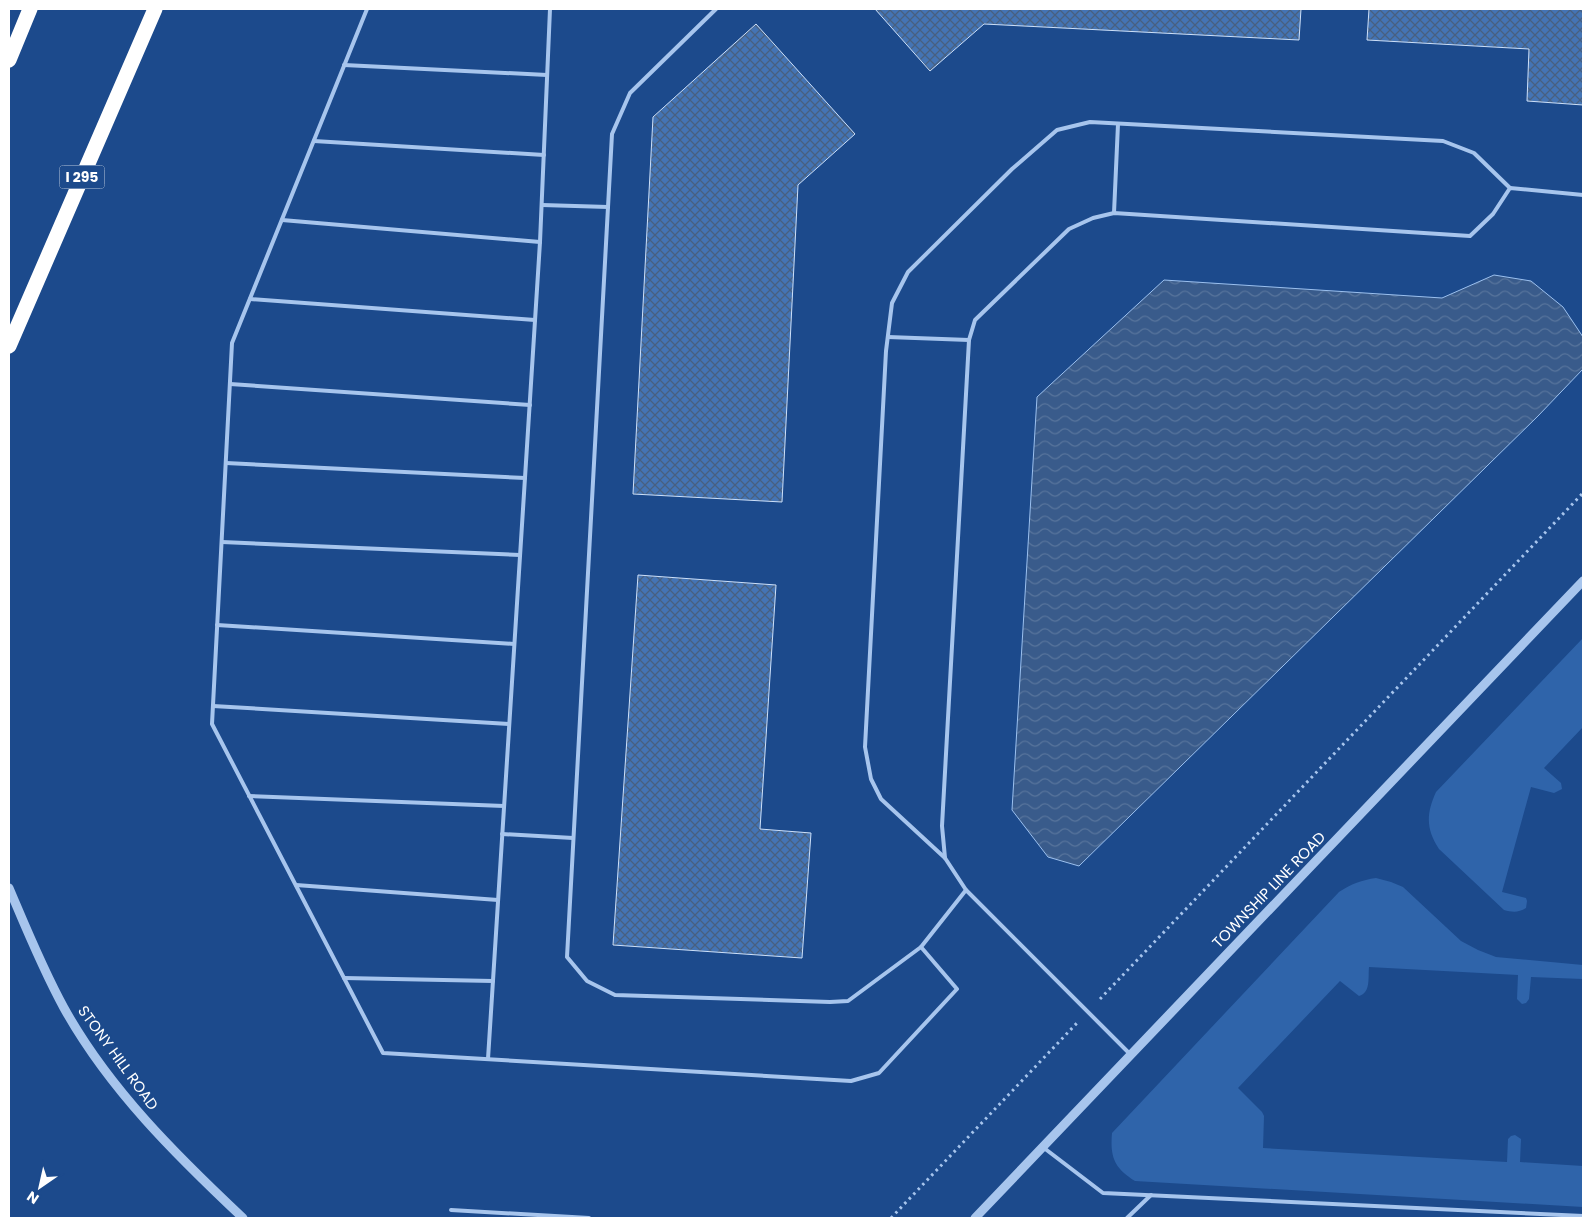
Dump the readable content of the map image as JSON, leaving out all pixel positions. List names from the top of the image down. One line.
{"streets":{"highway":["I 295"],"street":["TOWNSHIP LINE ROAD","STONY HILL ROAD"]},"north":"bottom left"}
